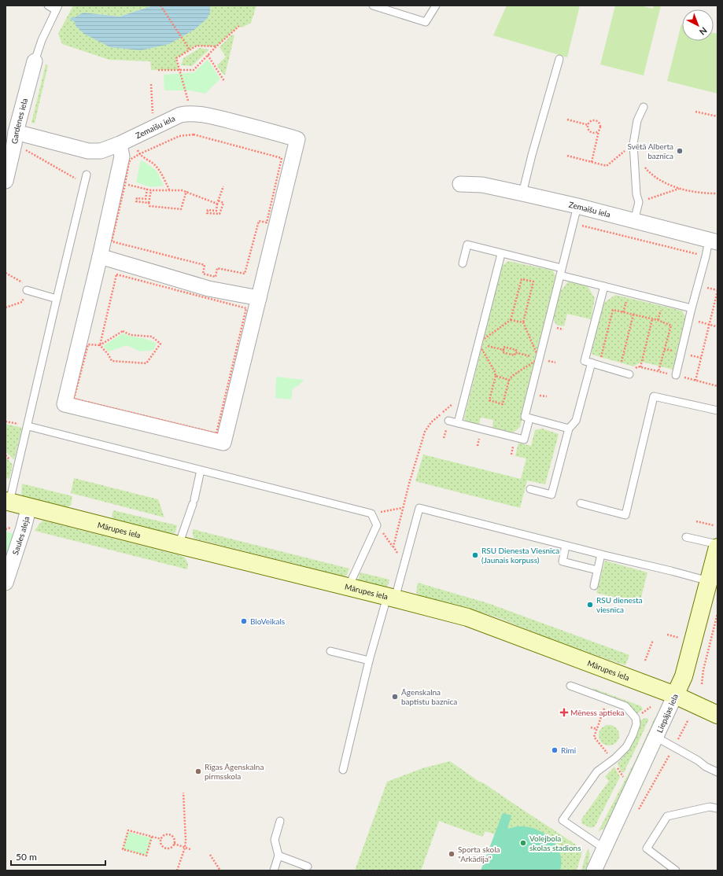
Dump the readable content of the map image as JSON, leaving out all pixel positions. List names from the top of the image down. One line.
{"streets":{"street":["Gardenes iela","Zemaišu iela","Mārupes iela","Saules aleja","Liepājas iela"]},"crossings":[["Gardenes iela","Zemaišu iela"],["Mārupes iela","Saules aleja"],["Mārupes iela","Liepājas iela"]],"places":{"other":["Svētā Alberta baznīca","RSU Dienesta Viesnīca (Jaunais korpuss)","RSU dienesta viesnīca","BioVeikals","Āgenskalna baptistu baznīca","Rimi","Rīgas Āgenskalna pirmsskola","Volejbola skolas stadions","Sporta skola \"Arkādija\""],"health":["Mēness aptieka"]},"scale_bar":"50 m","north":"bottom right"}
